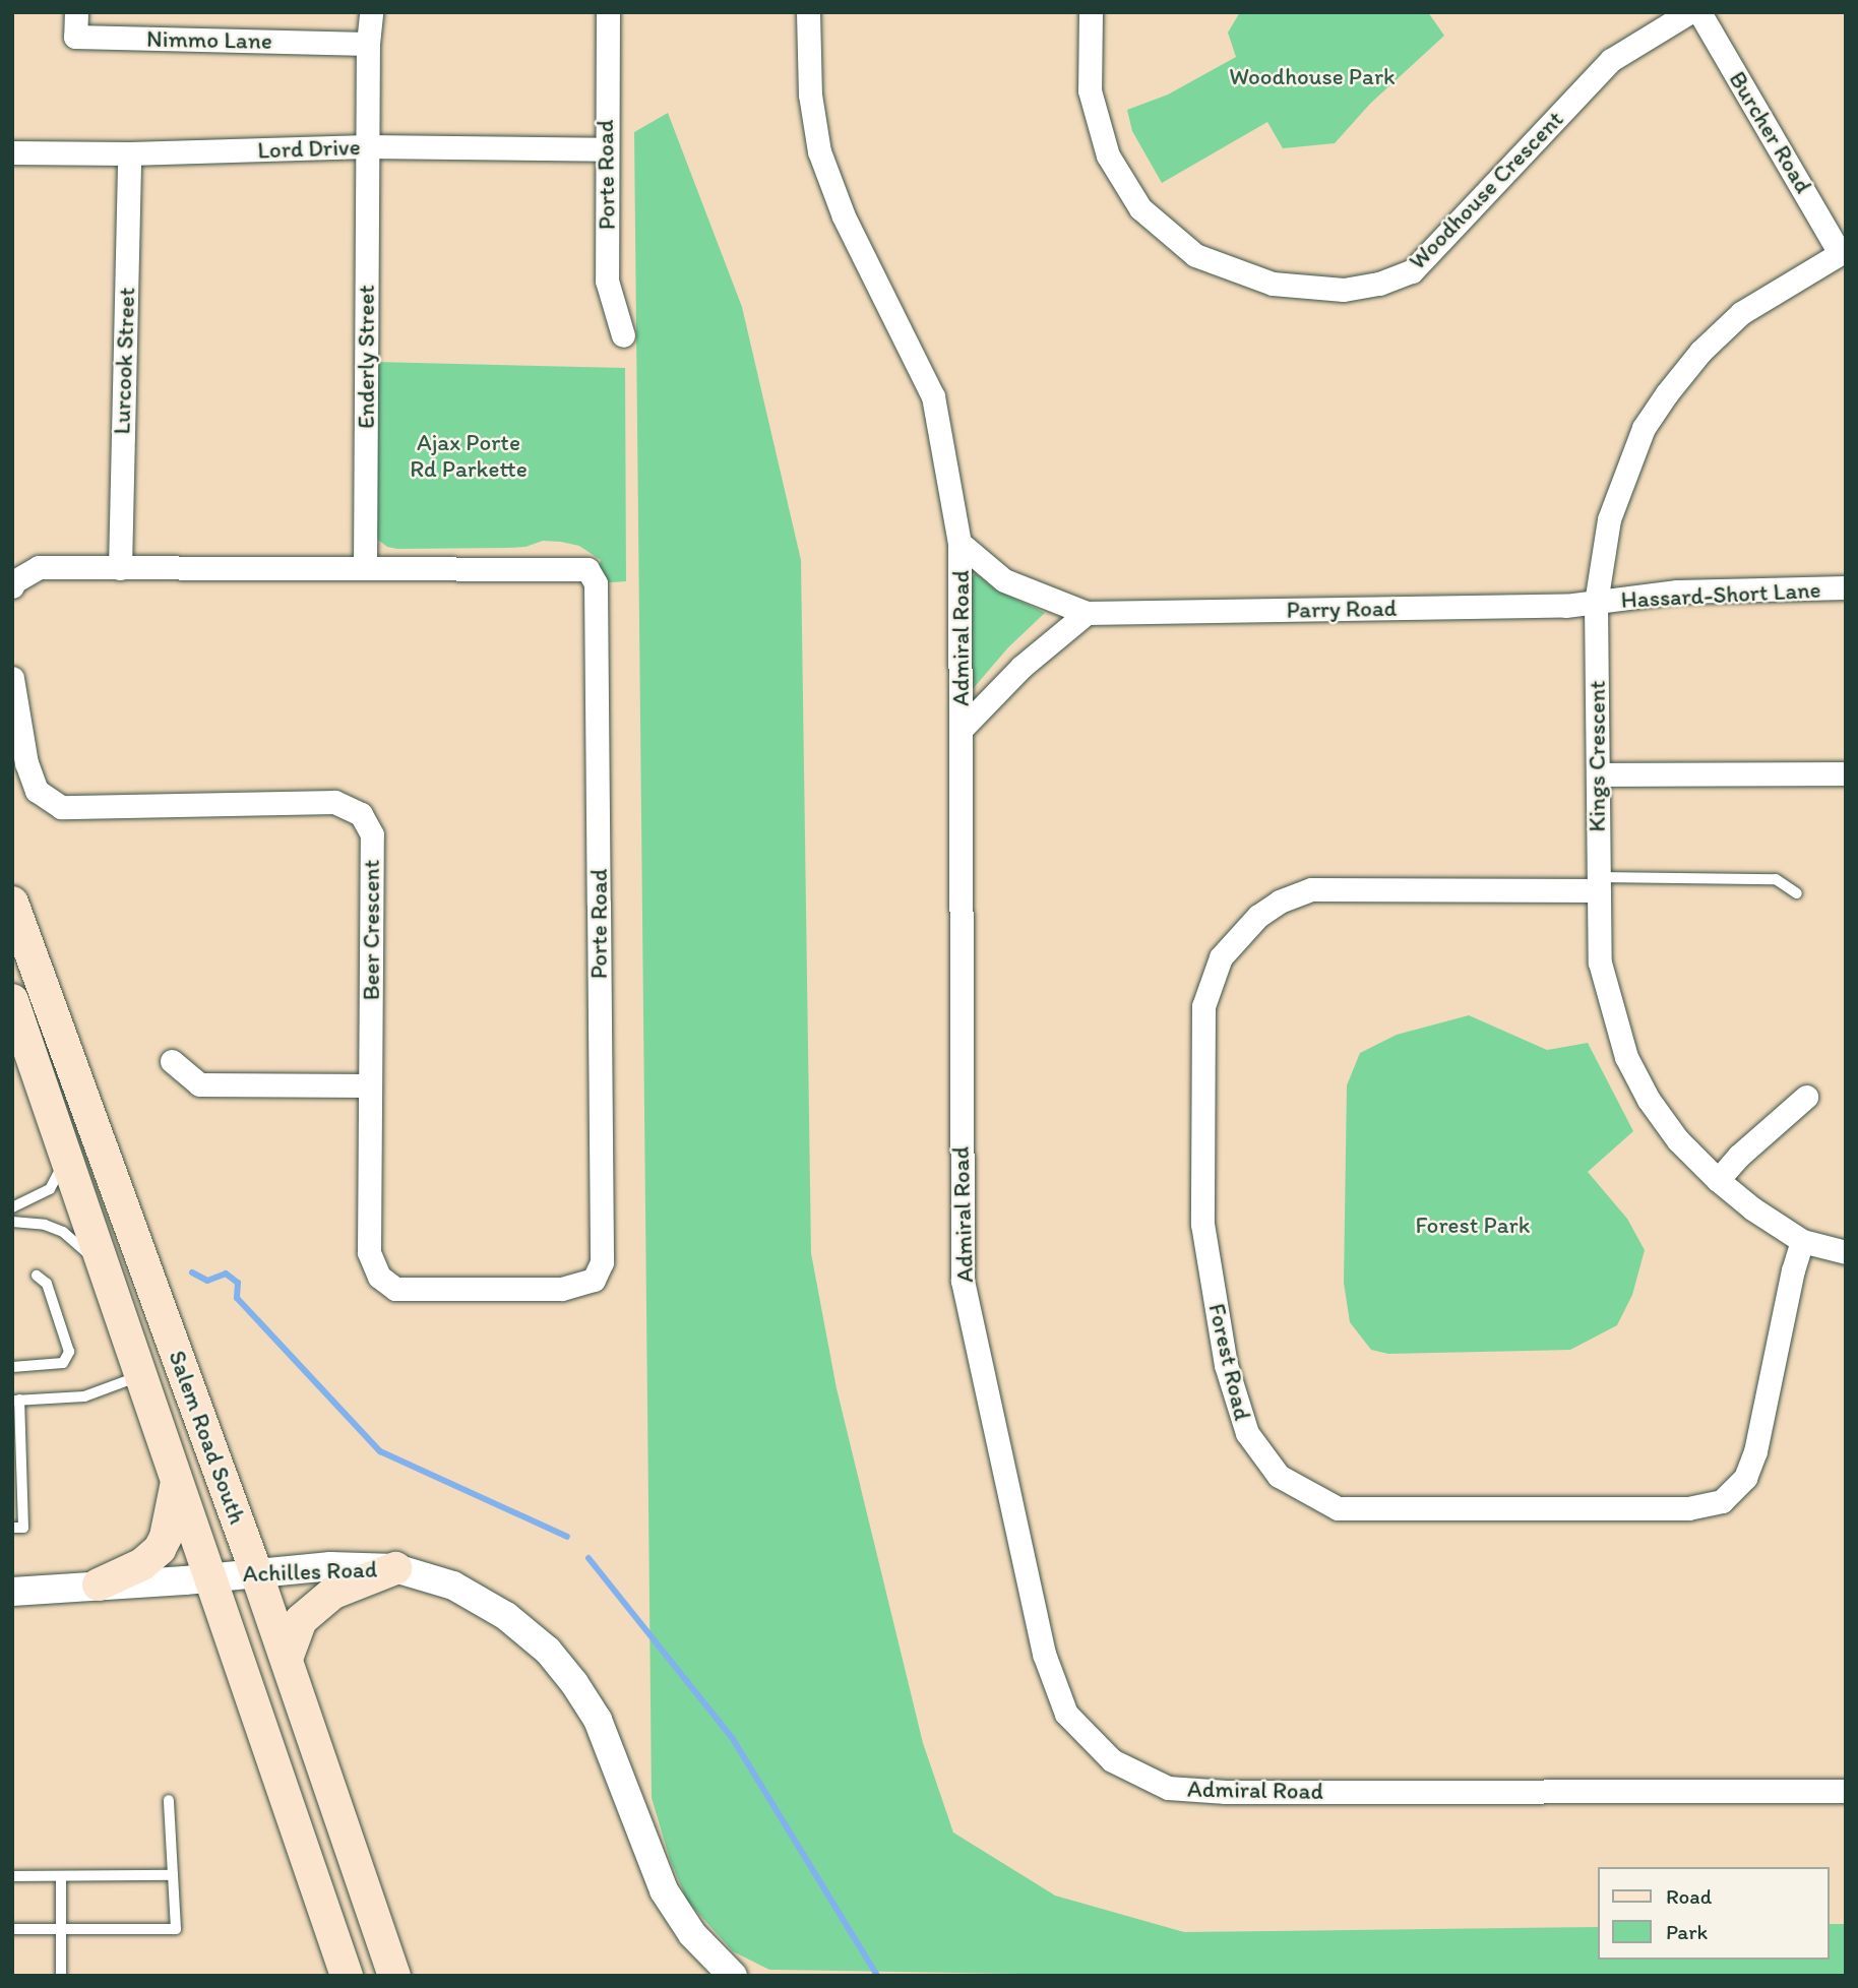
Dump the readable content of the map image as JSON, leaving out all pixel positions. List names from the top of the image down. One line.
{"streets":{"main road":["Salem Road South"],"street":["Nimmo Lane","Burcher Road","Lord Drive","Porte Road","Woodhouse Crescent","Enderly Street","Lurcook Street","Hassard-Short Lane","Parry Road","Admiral Road","Kings Crescent","Beer Crescent","Forest Road","Achilles Road"]},"crossings":[["Nimmo Lane","Enderly Street"],["Burcher Road","Kings Crescent"],["Lord Drive","Porte Road"],["Lord Drive","Enderly Street"],["Lord Drive","Lurcook Street"],["Porte Road","Enderly Street"],["Porte Road","Beer Crescent"],["Hassard-Short Lane","Parry Road"],["Hassard-Short Lane","Kings Crescent"],["Parry Road","Admiral Road"],["Parry Road","Kings Crescent"],["Kings Crescent","Forest Road"],["Salem Road South","Achilles Road"]],"parks":["Woodhouse Park","Ajax Porte Rd Parkette","Forest Park"],"legend":["Road","Park"]}
